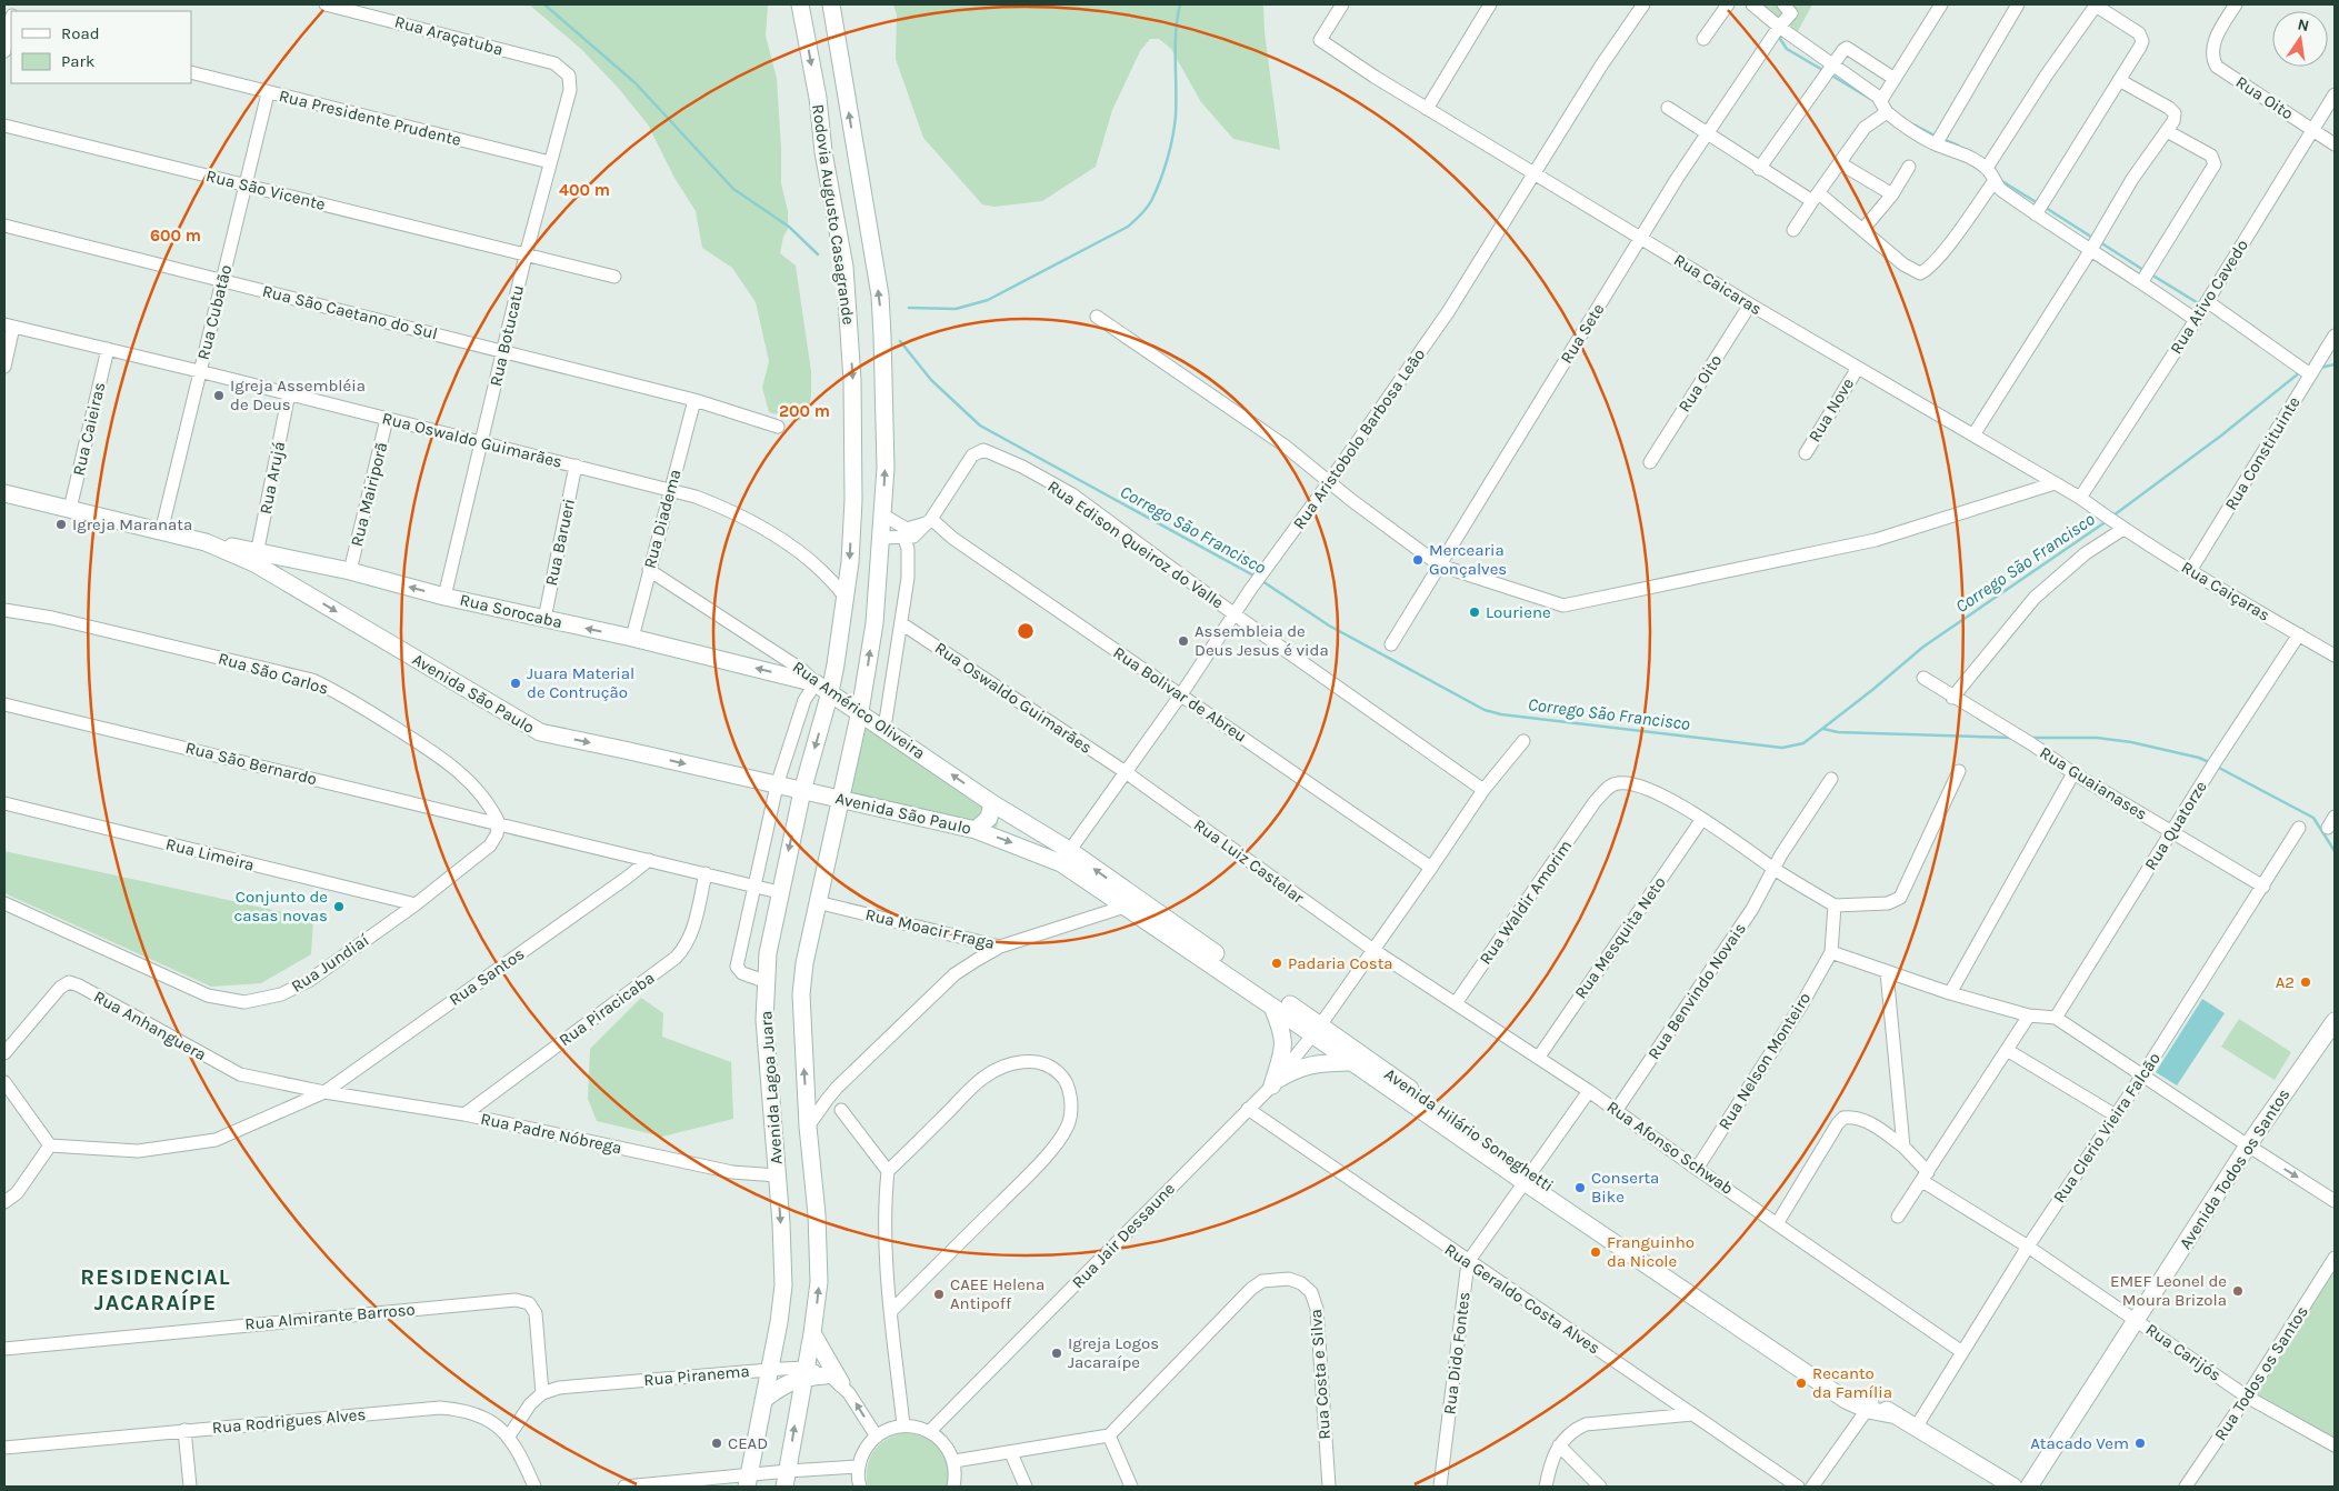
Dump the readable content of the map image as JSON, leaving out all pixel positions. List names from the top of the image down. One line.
{"streets":{"street":["Rua Araçatuba","Rua Oito","Rua Presidente Prudente","Rua São Vicente","Rodovia Augusto Casagrande","Rua Caicaras","Rua Ativo Cavedo","Rua Cubatão","Rua São Caetano do Sul","Rua Sete","Rua Botucatu","Rua Nove","Rua Caieiras","Rua Aristobolo Barbosa Leão","Rua Oswaldo Guimarães","Rua Constituinte","Rua Arujá","Rua Mairiporã","Rua Diadema","Rua Barueri","Rua Edison Queiroz do Valle","Rua Caiçaras","Rua Sorocaba","Rua São Carlos","Avenida São Paulo","Rua Bolivar de Abreu","Rua Américo Oliveira","Rua São Bernardo","Rua Guaianases","Rua Quatorze","Rua Limeira","Rua Luiz Castelar","Rua Waldir Amorim","Rua Moacir Fraga","Rua Mesquita Neto","Rua Jundiaí","Rua Santos","Rua Benvindo Novais","Rua Piracicaba","Rua Anhanguera","Rua Nelson Monteiro","Avenida Lagoa Juara","Rua Clerio Vieira Falcão","Avenida Hilário Soneghetti","Rua Padre Nóbrega","Rua Afonso Schwab","Avenida Todos os Santos","Rua Jair Dessaune","Rua Geraldo Costa Alves","Rua Almirante Barroso","Rua Carijós","Rua Dido Fontes","Rua Todos os Santos","Rua Costa e Silva","Rua Piranema","Rua Rodrigues Alves"]},"crossings":[["Rua Araçatuba","Rua Botucatu"],["Rua Oito","Rua Caicaras"],["Rua Oito","Rua Ativo Cavedo"],["Rua Presidente Prudente","Rua Cubatão"],["Rua Presidente Prudente","Rua Botucatu"],["Rua São Vicente","Rua Cubatão"],["Rua São Vicente","Rua Botucatu"],["Rodovia Augusto Casagrande","Rua Oswaldo Guimarães"],["Rodovia Augusto Casagrande","Rua Américo Oliveira"],["Rodovia Augusto Casagrande","Avenida Lagoa Juara"],["Rua Caicaras","Rua Ativo Cavedo"],["Rua Caicaras","Rua Sete"],["Rua Caicaras","Rua Nove"],["Rua Caicaras","Rua Aristobolo Barbosa Leão"],["Rua Caicaras","Rua Caiçaras"],["Rua Cubatão","Rua São Caetano do Sul"],["Rua Cubatão","Rua Oswaldo Guimarães"],["Rua Cubatão","Avenida São Paulo"],["Rua São Caetano do Sul","Rua Botucatu"],["Rua São Caetano do Sul","Rua Diadema"],["Rua Botucatu","Rua Oswaldo Guimarães"],["Rua Botucatu","Rua Sorocaba"],["Rua Caieiras","Rua Oswaldo Guimarães"],["Rua Caieiras","Avenida São Paulo"],["Rua Aristobolo Barbosa Leão","Rua Oswaldo Guimarães"],["Rua Aristobolo Barbosa Leão","Rua Edison Queiroz do Valle"],["Rua Aristobolo Barbosa Leão","Avenida São Paulo"],["Rua Aristobolo Barbosa Leão","Rua Bolivar de Abreu"],["Rua Aristobolo Barbosa Leão","Rua Américo Oliveira"],["Rua Aristobolo Barbosa Leão","Rua Luiz Castelar"],["Rua Aristobolo Barbosa Leão","Avenida Hilário Soneghetti"],["Rua Oswaldo Guimarães","Rua Arujá"],["Rua Oswaldo Guimarães","Rua Mairiporã"],["Rua Oswaldo Guimarães","Rua Diadema"],["Rua Oswaldo Guimarães","Rua Barueri"],["Rua Oswaldo Guimarães","Rua Luiz Castelar"],["Rua Constituinte","Rua Caiçaras"],["Rua Arujá","Rua Sorocaba"],["Rua Arujá","Avenida São Paulo"],["Rua Mairiporã","Rua Sorocaba"],["Rua Diadema","Rua Sorocaba"],["Rua Diadema","Rua Américo Oliveira"],["Rua Barueri","Rua Sorocaba"],["Rua Edison Queiroz do Valle","Rua Bolivar de Abreu"],["Rua Edison Queiroz do Valle","Rua Jair Dessaune"],["Rua Caiçaras","Rua Quatorze"],["Rua Sorocaba","Avenida São Paulo"],["Rua Sorocaba","Rua Américo Oliveira"],["Rua São Carlos","Rua São Bernardo"],["Rua São Carlos","Rua Jundiaí"],["Avenida São Paulo","Rua Américo Oliveira"],["Avenida São Paulo","Avenida Lagoa Juara"],["Avenida São Paulo","Avenida Hilário Soneghetti"],["Rua Bolivar de Abreu","Rua Jair Dessaune"],["Rua Américo Oliveira","Avenida Lagoa Juara"],["Rua Américo Oliveira","Avenida Hilário Soneghetti"],["Rua São Bernardo","Rua Jundiaí"],["Rua Guaianases","Rua Quatorze"],["Rua Guaianases","Rua Clerio Vieira Falcão"],["Rua Limeira","Rua Jundiaí"],["Rua Luiz Castelar","Rua Afonso Schwab"],["Rua Luiz Castelar","Rua Jair Dessaune"],["Rua Waldir Amorim","Rua Mesquita Neto"],["Rua Waldir Amorim","Rua Benvindo Novais"],["Rua Waldir Amorim","Rua Afonso Schwab"],["Rua Moacir Fraga","Avenida Lagoa Juara"],["Rua Moacir Fraga","Avenida Hilário Soneghetti"],["Rua Mesquita Neto","Rua Afonso Schwab"],["Rua Santos","Rua Anhanguera"],["Rua Santos","Rua Padre Nóbrega"],["Rua Benvindo Novais","Rua Afonso Schwab"],["Rua Piracicaba","Rua Padre Nóbrega"],["Rua Anhanguera","Rua Padre Nóbrega"],["Rua Nelson Monteiro","Rua Afonso Schwab"],["Avenida Lagoa Juara","Rua Padre Nóbrega"],["Avenida Lagoa Juara","Rua Piranema"],["Rua Clerio Vieira Falcão","Avenida Hilário Soneghetti"],["Rua Clerio Vieira Falcão","Rua Afonso Schwab"],["Rua Clerio Vieira Falcão","Rua Carijós"],["Avenida Hilário Soneghetti","Rua Jair Dessaune"],["Avenida Hilário Soneghetti","Rua Dido Fontes"],["Rua Afonso Schwab","Rua Jair Dessaune"],["Rua Afonso Schwab","Rua Carijós"],["Rua Afonso Schwab","Rua Dido Fontes"],["Avenida Todos os Santos","Rua Carijós"],["Rua Jair Dessaune","Rua Geraldo Costa Alves"],["Rua Geraldo Costa Alves","Rua Dido Fontes"],["Rua Almirante Barroso","Rua Piranema"],["Rua Carijós","Rua Todos os Santos"]],"one_way":["Rodovia Augusto Casagrande","Rua Sorocaba"],"districts":["RESIDENCIAL JACARAÍPE"],"water":["Corrego São Francisco"],"places":["Igreja Assembléia de Deus","Igreja Maranata","Mercearia Gonçalves","Louriene","Assembleia de Deus Jesus é vida","Juara Material de Contrução","Conjunto de casas novas","Padaria Costa","A2","Conserta Bike","Franguinho da Nicole","EMEF Leonel de Moura Brizola","CAEE Helena Antipoff","Igreja Logos Jacaraípe","Recanto da Família","CEAD","Atacado Vem"],"legend":["Road","Park"],"north":"top","rings":["400 m","600 m","200 m"]}
